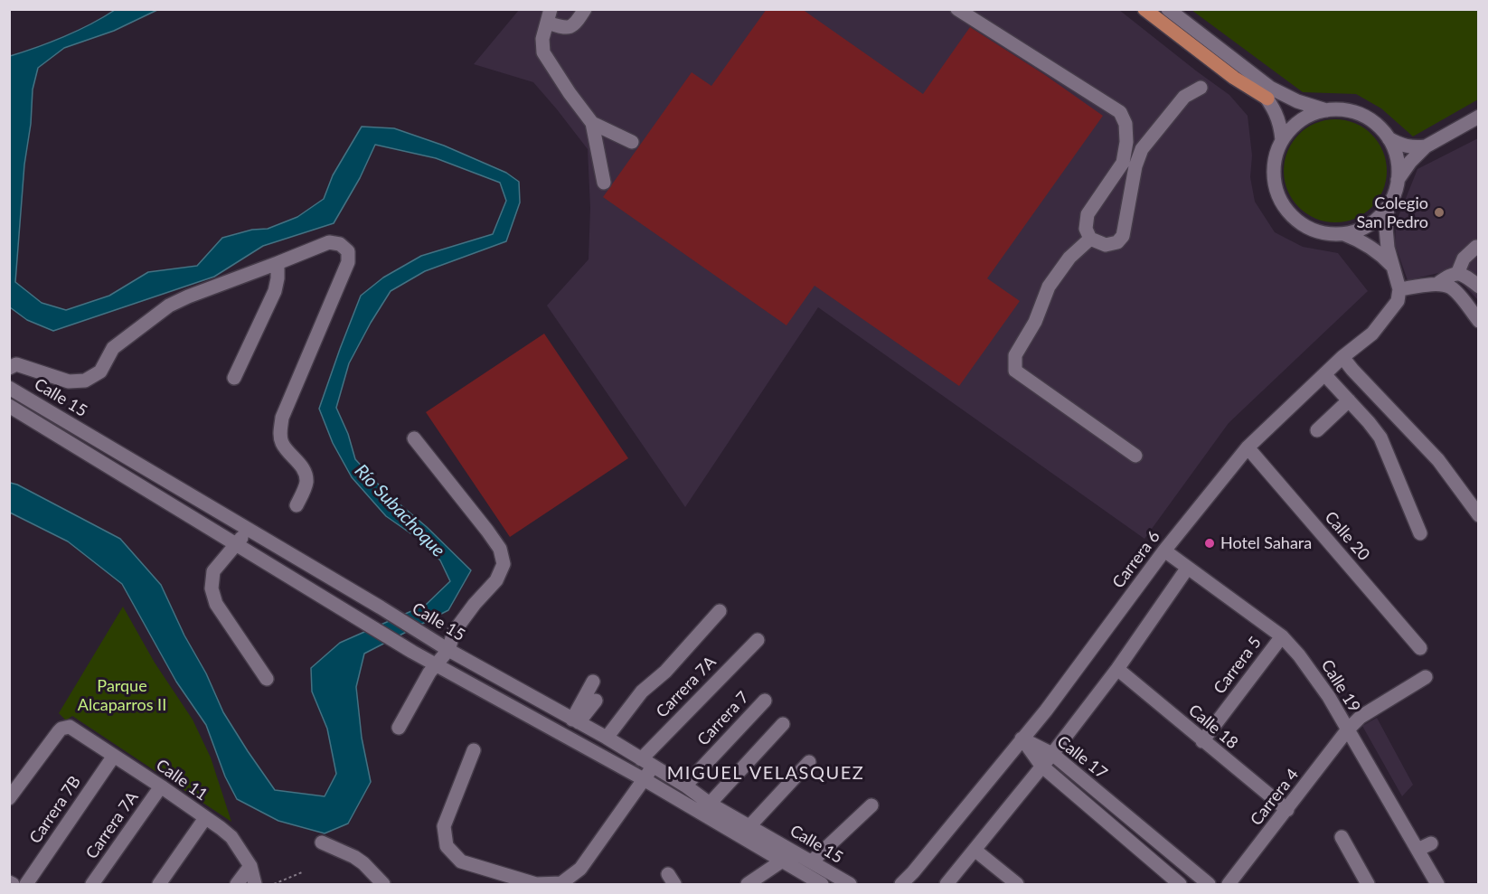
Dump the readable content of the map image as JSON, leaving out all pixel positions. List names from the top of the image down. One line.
{"streets":{"street":["Calle 15","Calle 20","Carrera 6","Carrera 5","Calle 19","Carrera 7A","Carrera 7","Calle 18","Calle 17","Calle 11","Carrera 4","Carrera 7B"]},"crossings":[["Calle 15","Carrera 7A"],["Calle 15","Carrera 7"],["Calle 20","Carrera 6"],["Carrera 6","Calle 19"],["Carrera 6","Calle 17"],["Carrera 5","Calle 19"],["Carrera 5","Calle 18"],["Calle 19","Carrera 4"],["Carrera 7A","Calle 11"],["Calle 18","Carrera 4"],["Calle 11","Carrera 7B"]],"districts":["MIGUEL VELASQUEZ"],"water":["Río Subachoque"],"parks":["Parque Alcaparros II"],"places":["Colegio San Pedro","Hotel Sahara"]}
